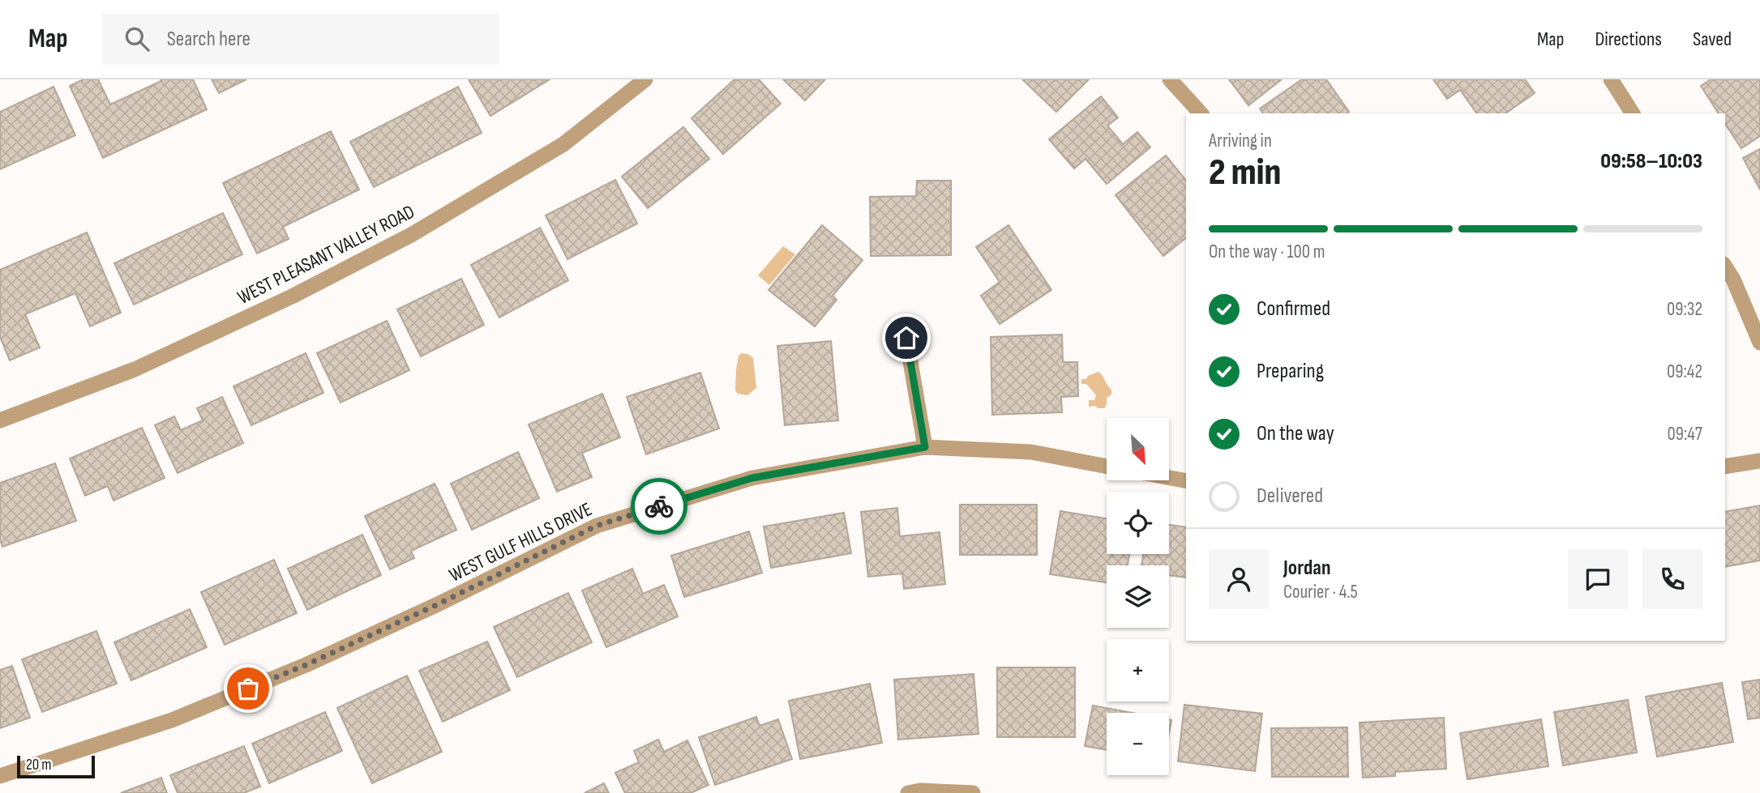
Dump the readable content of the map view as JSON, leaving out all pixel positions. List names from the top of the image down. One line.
{"streets":{"street":["WEST PLEASANT VALLEY ROAD","WEST GULF HILLS DRIVE"]},"scale_bar":"20 m","north":"bottom right","page":{"header":"Map","search":"Search here","nav":["Map","Directions","Saved"],"heading":["2 min","Arriving in","09:58–10:03"],"panel":["Jordan","Courier · 4.5"],"bar":"On the way · 100 m","list":[["Confirmed","09:32"],["Preparing","09:42"],["On the way","09:47"],"Delivered"],"map_buttons":["+","−"],"scale":"20 m"}}
